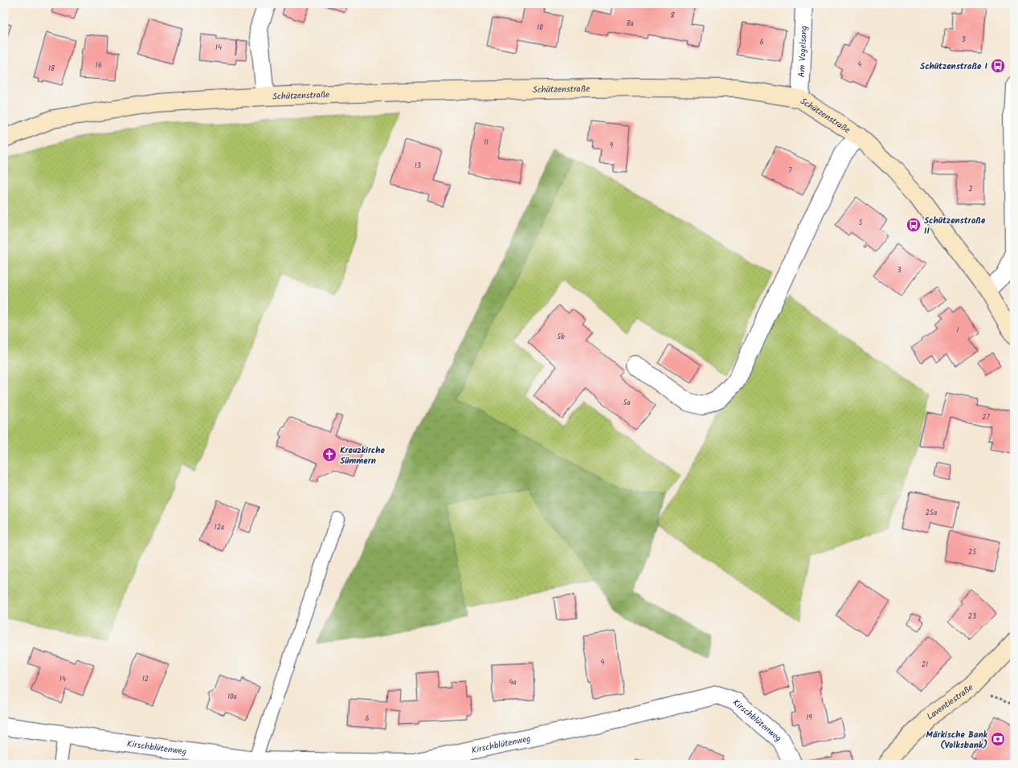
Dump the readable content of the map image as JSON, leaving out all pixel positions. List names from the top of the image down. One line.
{"streets":{"street":["Am Vogelsang","Schützenstraße","Laventiestraße","Kirschblütenweg"]},"crossings":[["Am Vogelsang","Schützenstraße"]],"places":{"bus stop":["Schützenstraße I","Schützenstraße II"],"church":["Kreuzkirche Sümmern"],"bank":["Märkische Bank (Volksbank)"]},"house_numbers":["8","8a","10","3","6","14","4","16","18","11","9","13","7","2","5","3","1","5b","5a","27","25a","12a","25","23","4","21","14","12","4a","10a","19","6"]}
